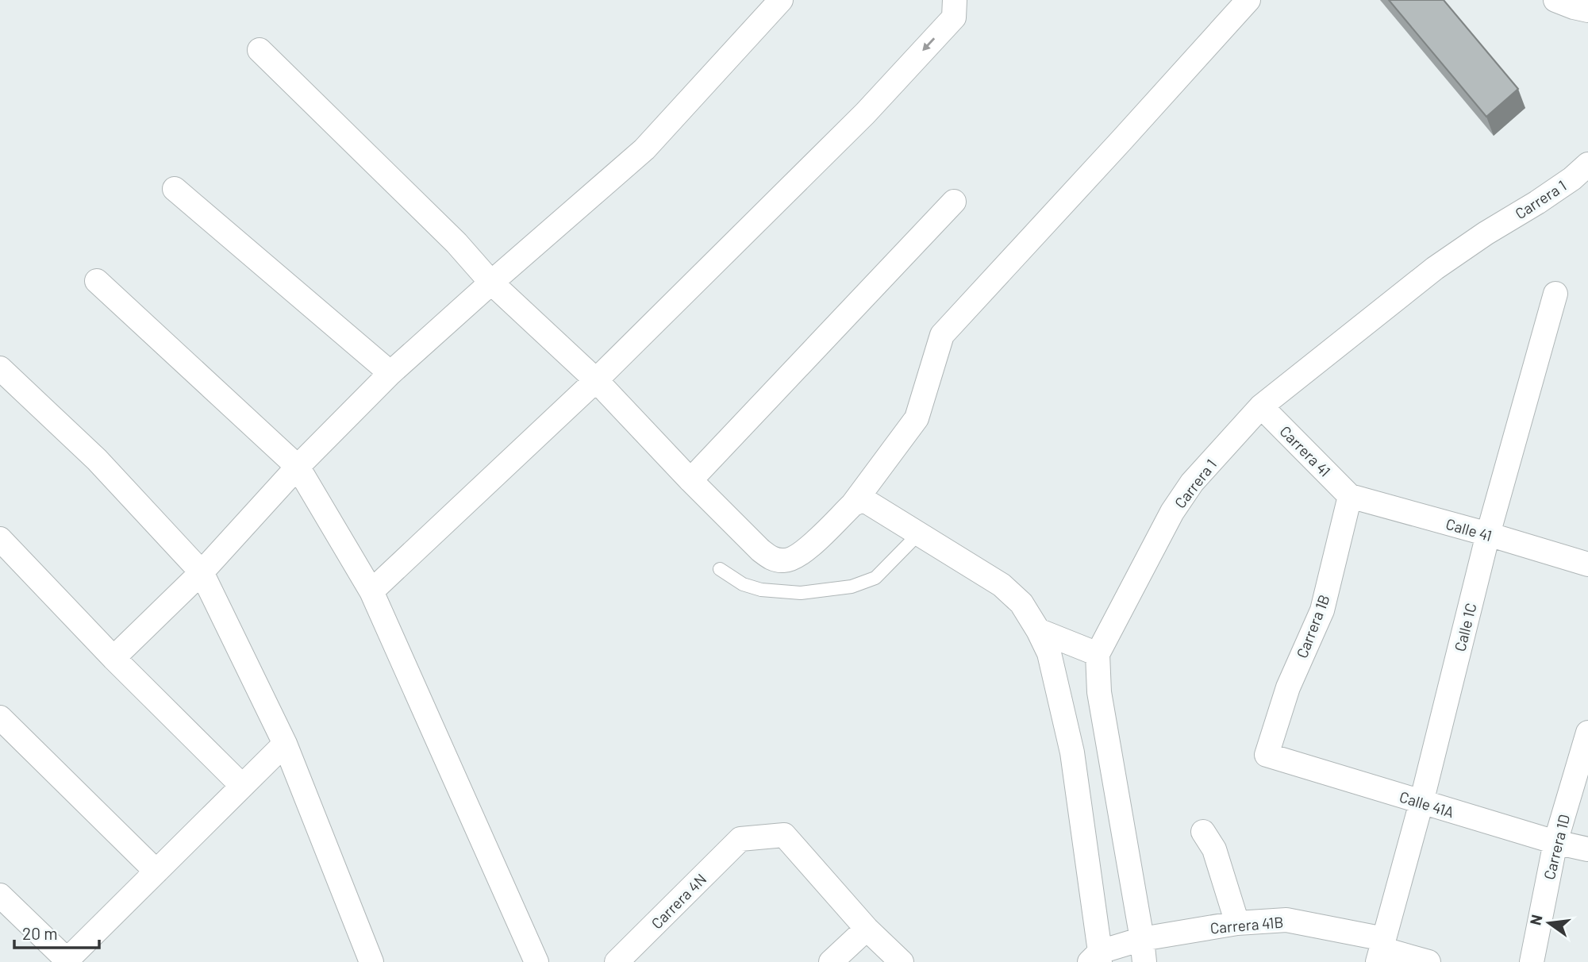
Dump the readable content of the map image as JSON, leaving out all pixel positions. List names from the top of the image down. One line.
{"streets":{"street":["Carrera 1","Carrera 41","Calle 41","Carrera 1B","Calle 1C","Calle 41A","Carrera 1D","Carrera 4N","Carrera 41B"]},"crossings":[["Carrera 1","Carrera 41"],["Carrera 41","Calle 41"],["Carrera 41","Carrera 1B"],["Calle 41","Carrera 1B"],["Calle 41","Calle 1C"],["Carrera 1B","Calle 41A"],["Calle 1C","Calle 41A"],["Calle 1C","Carrera 41B"],["Calle 41A","Carrera 1D"]],"scale_bar":"20 m","north":"left"}
